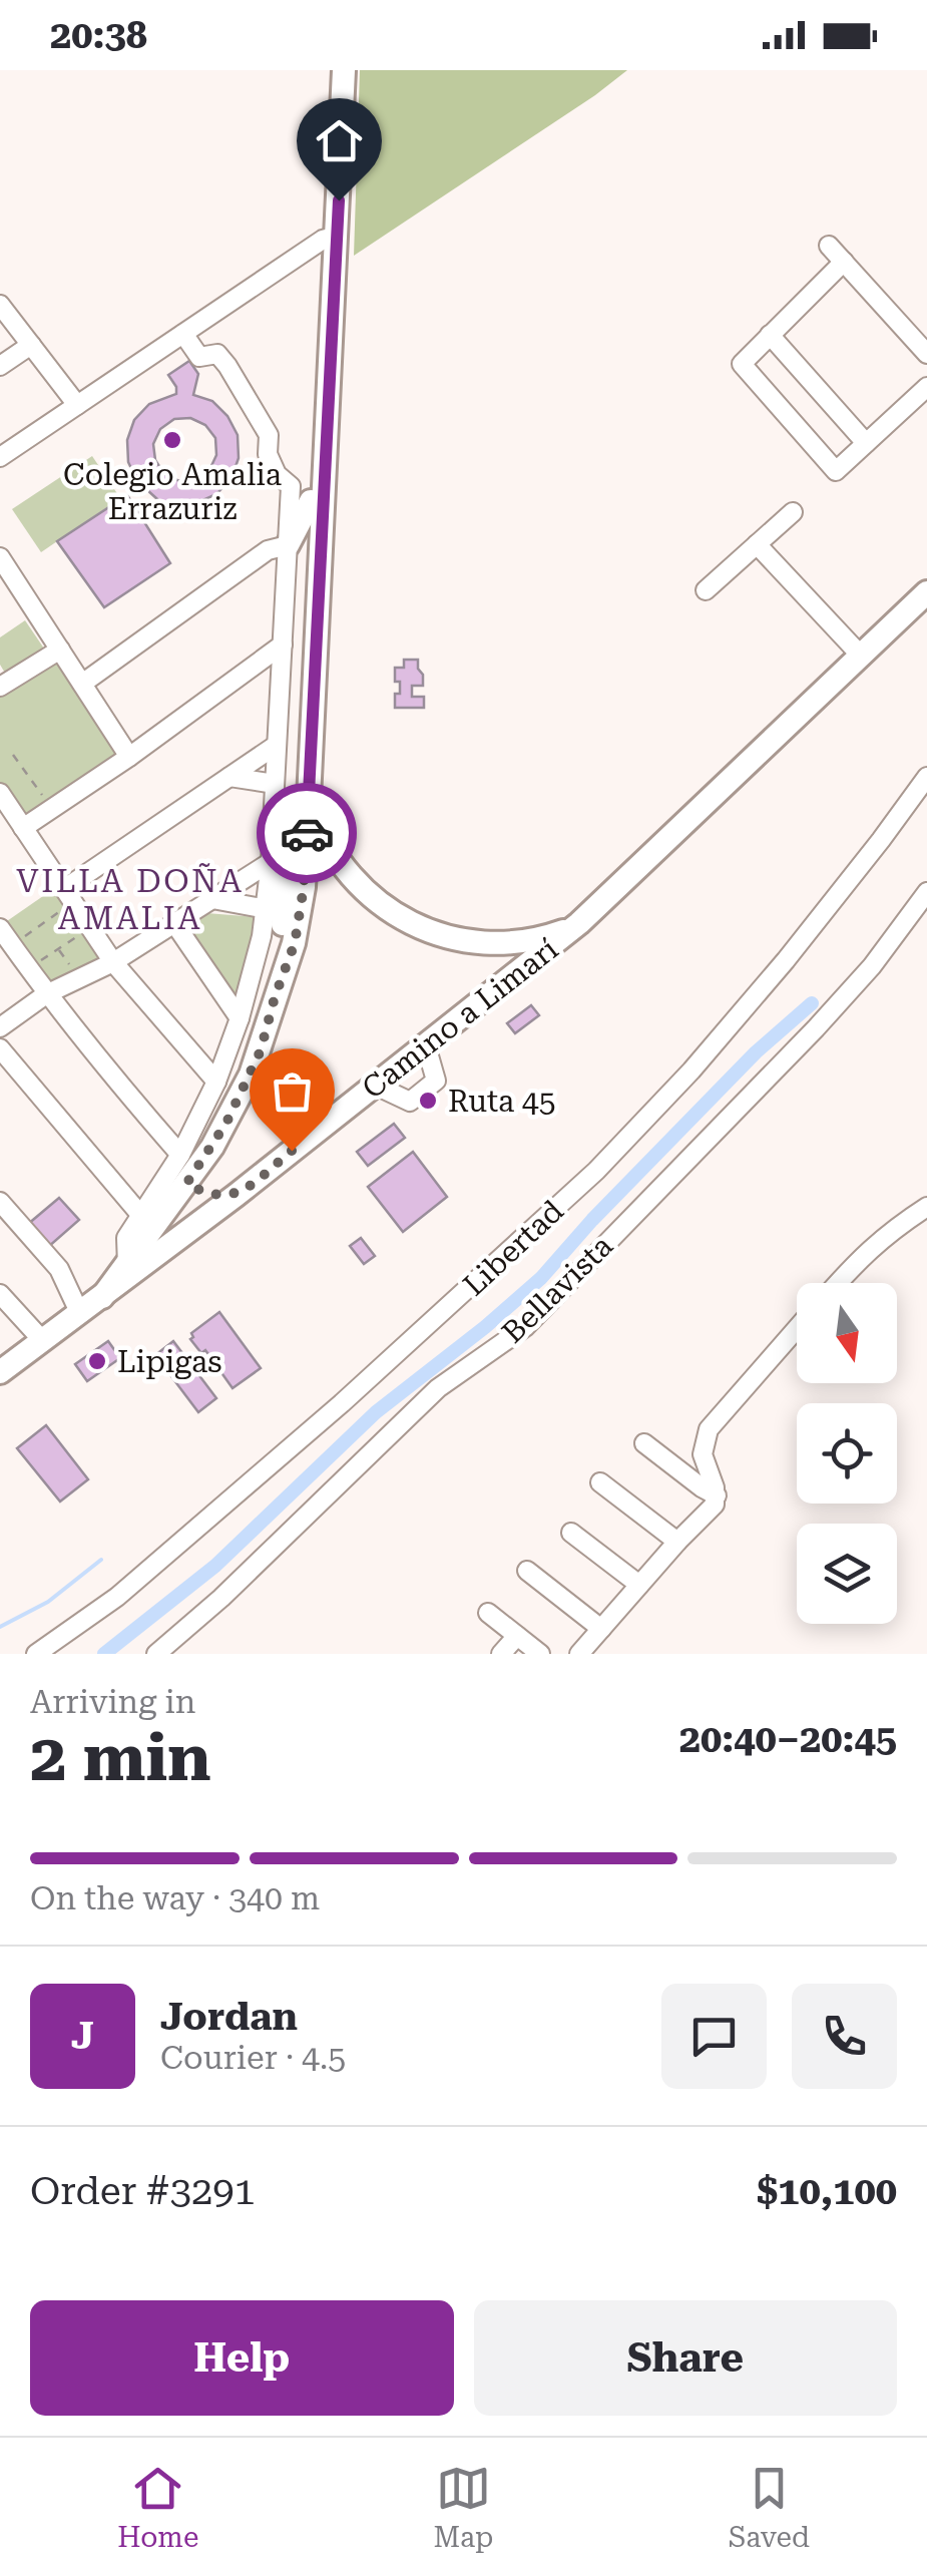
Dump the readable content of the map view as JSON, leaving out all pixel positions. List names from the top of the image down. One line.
{"streets":{"main road":["Camino a Limarí"],"street":["Libertad","Bellavista"]},"districts":["VILLA DOÑA AMALIA"],"places":["Colegio Amalia Errazuriz","Ruta 45","Lipigas"],"north":"bottom","page":{"status":"20:38","heading":["2 min","Arriving in","20:40–20:45"],"panel":["Jordan","Courier · 4.5","Order #3291","$10,100"],"bar":"On the way · 340 m","round":"J","buttons":["Help","Share"],"tabs":["Home","Map","Saved"]}}
